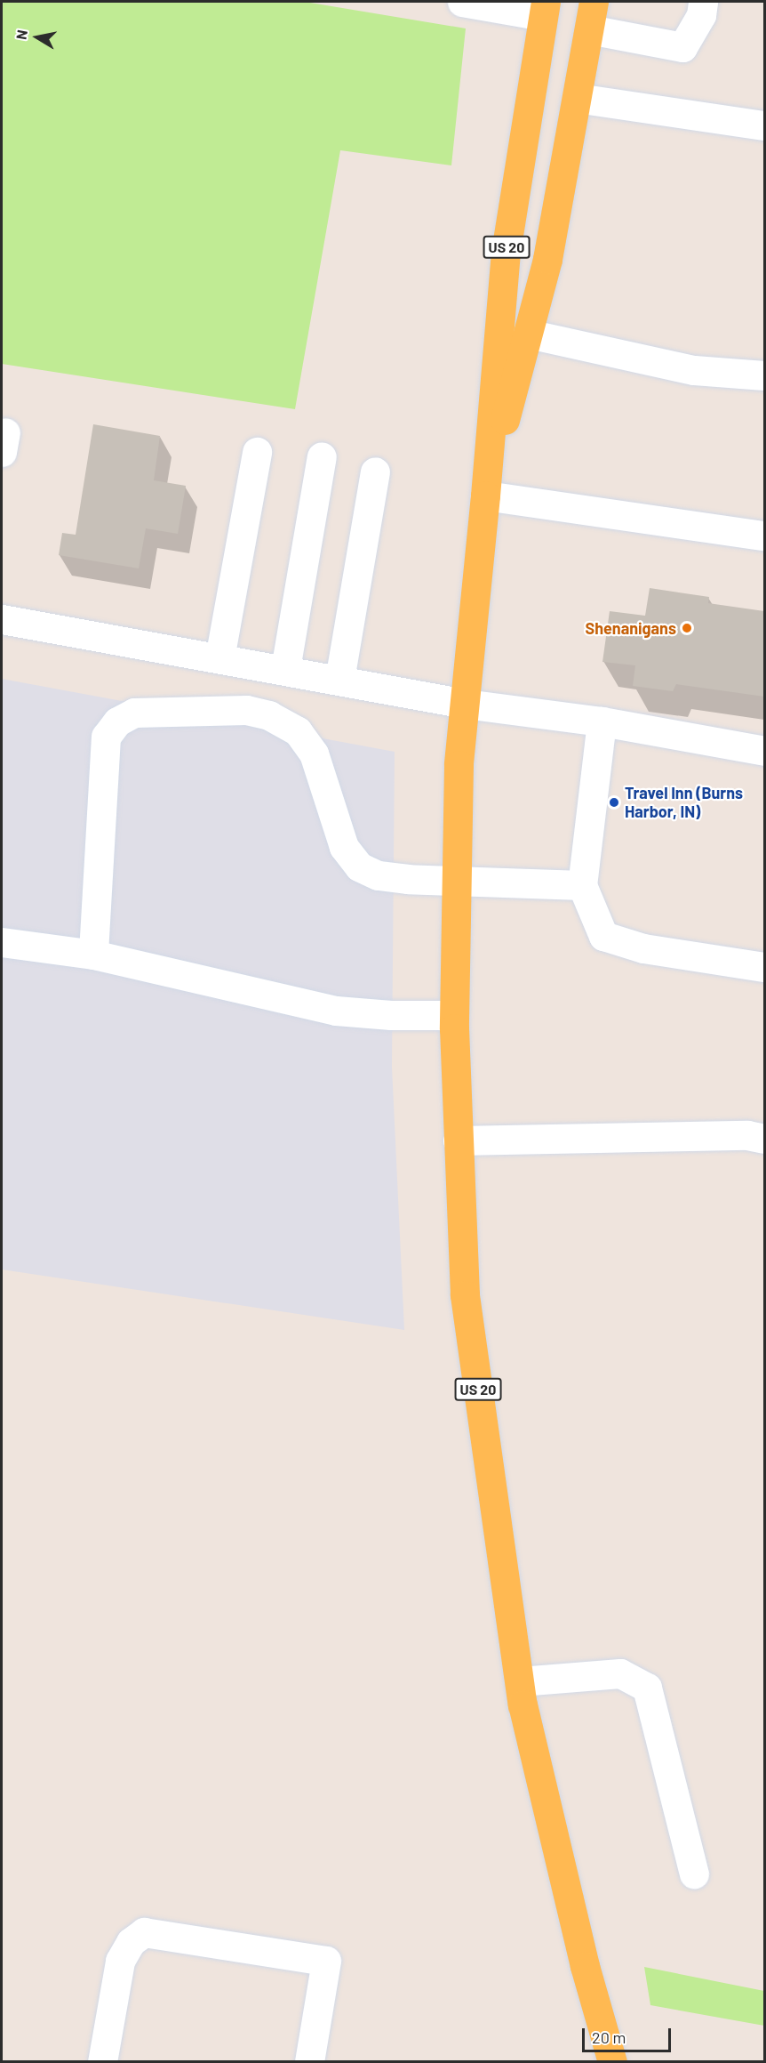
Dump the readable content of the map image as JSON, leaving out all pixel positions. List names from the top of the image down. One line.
{"streets":{"main road":["US 20"]},"places":["Shenanigans","Travel Inn (Burns Harbor, IN)"],"scale_bar":"20 m","north":"left"}
